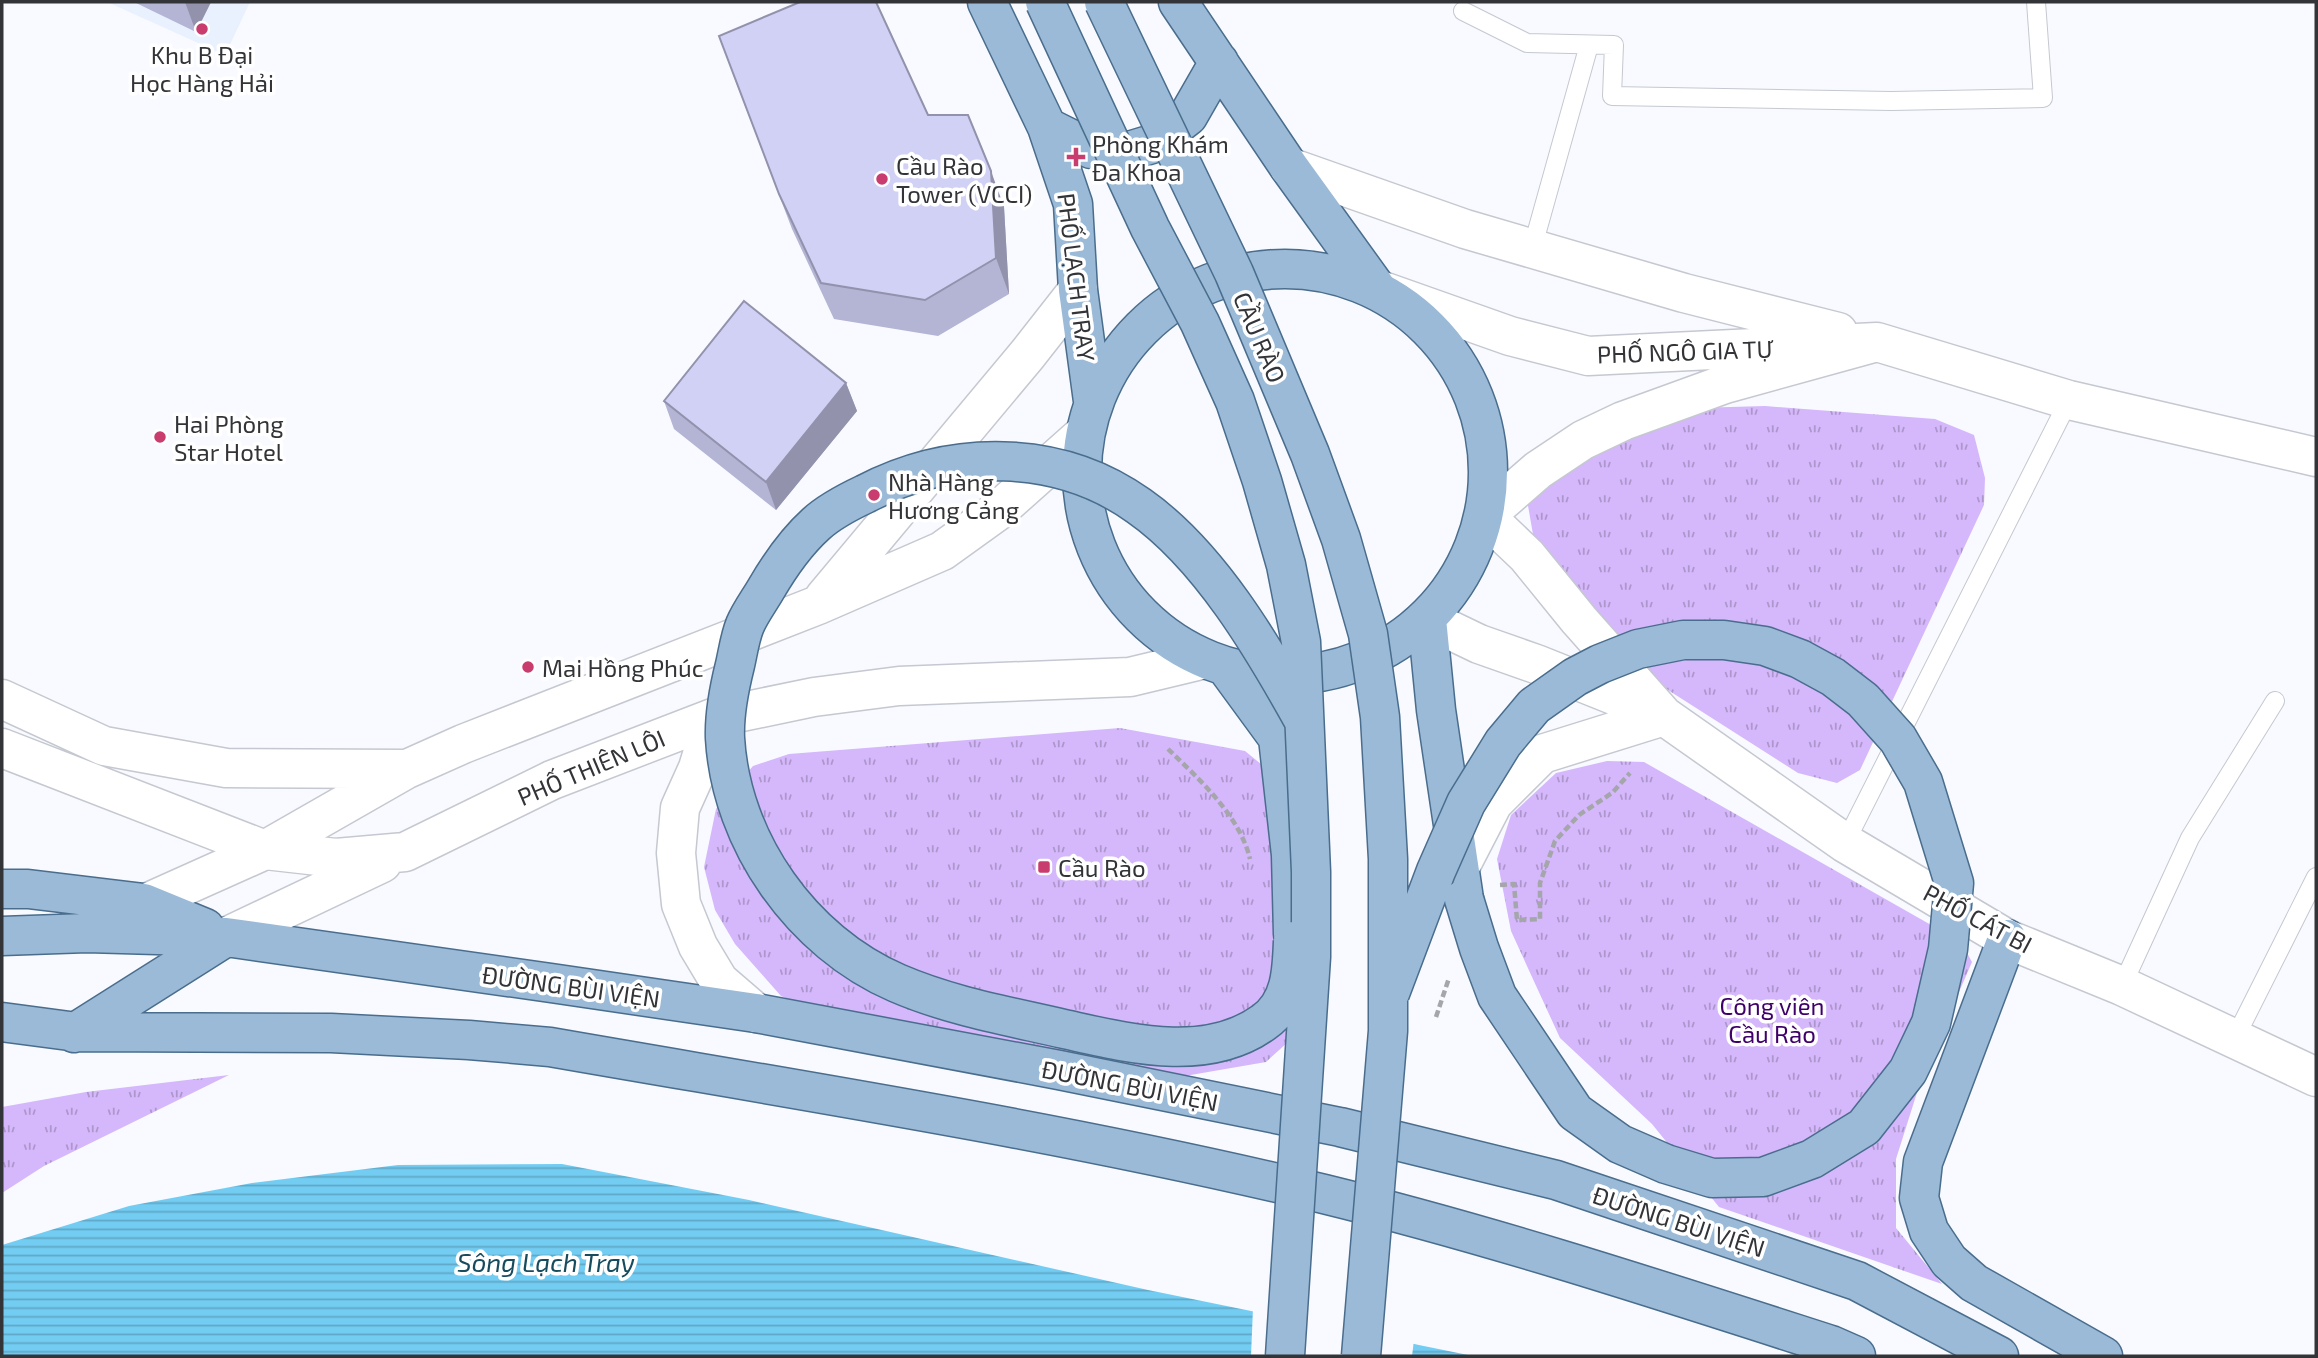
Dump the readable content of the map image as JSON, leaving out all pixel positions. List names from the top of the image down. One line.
{"streets":{"main road":["PHỐ LẠCH TRAY","CẦU RÀO","PHỐ NGÔ GIA TỰ","PHỐ THIÊN LÔI","PHỐ CÁT BI","ĐƯỜNG BÙI VIỆN"]},"crossings":[["PHỐ NGÔ GIA TỰ","PHỐ CÁT BI"]],"water":["Sông Lạch Tray"],"parks":["Công viên Cầu Rào"],"places":{"other":["Khu B Đại Học Hàng Hải","Cầu Rào Tower (VCCI)","Hai Phòng Star Hotel","Nhà Hàng Hương Cảng","Mai Hồng Phúc"],"health":["Phòng Khám Đa Khoa"],"transit":["Cầu Rào"]}}
